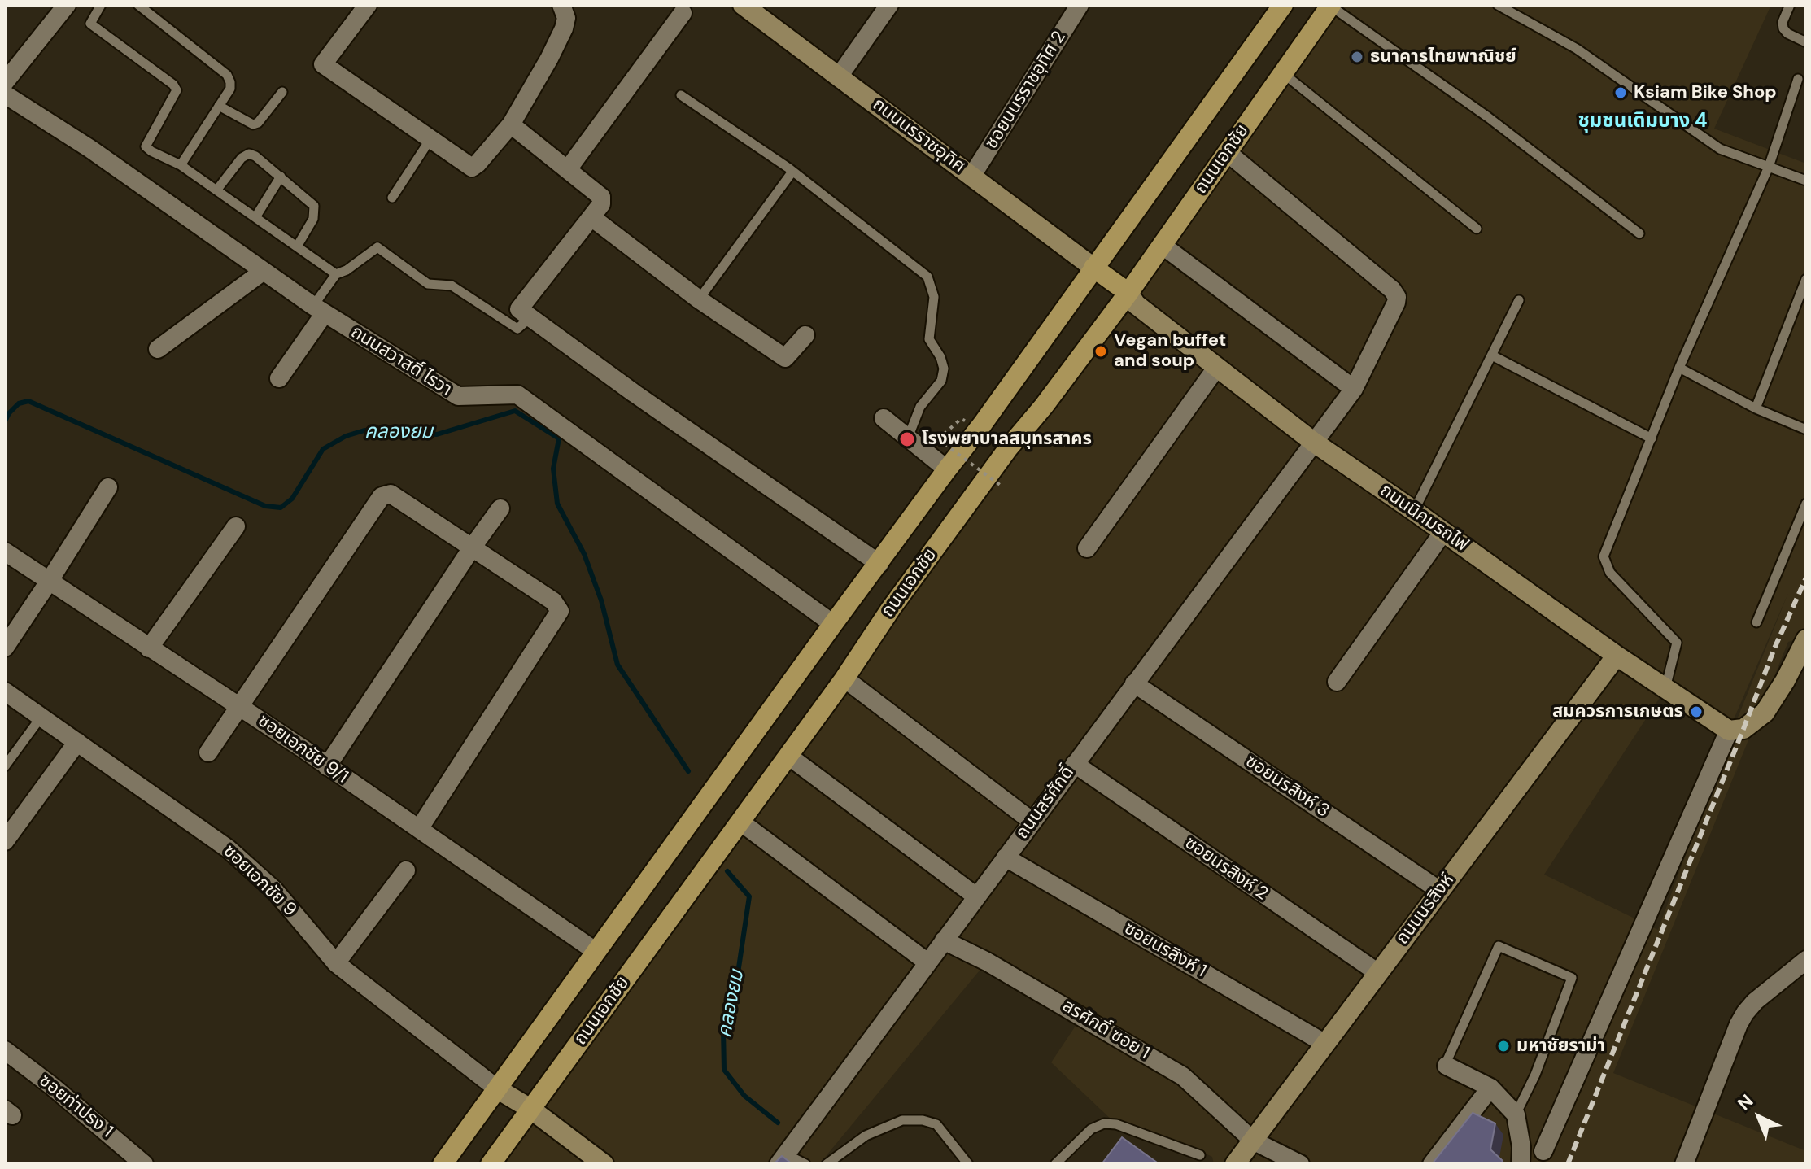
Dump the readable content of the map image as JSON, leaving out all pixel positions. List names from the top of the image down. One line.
{"streets":{"main road":["ถนนเอกชัย"],"street":["ซอยนนรราชอุทิศ 2","ถนนนรราชอุทิศ","ถนนสวาสดิ์ ไรวา","ถนนนิคมรถไฟ","ซอยเอกชัย 9/1","ซอยนรสิงห์ 3","ถนนสรศักดิ์","ซอยนรสิงห์ 2","ซอยเอกชัย 9","ถนนนรสิงห์","ซอยนรสิงห์ 1","สรศักดิ์ ซอย 1","ซอยท่าปรง 1"]},"crossings":[["ซอยนนรราชอุทิศ 2","ถนนนรราชอุทิศ"],["ถนนนรราชอุทิศ","ถนนเอกชัย"],["ถนนเอกชัย","ถนนสวาสดิ์ ไรวา"],["ถนนเอกชัย","ถนนนิคมรถไฟ"],["ถนนเอกชัย","ซอยเอกชัย 9/1"],["ถนนเอกชัย","ถนนสรศักดิ์"],["ถนนเอกชัย","ซอยเอกชัย 9"],["ถนนนิคมรถไฟ","ถนนสรศักดิ์"],["ถนนนิคมรถไฟ","ถนนนรสิงห์"],["ซอยนรสิงห์ 3","ถนนสรศักดิ์"],["ซอยนรสิงห์ 3","ถนนนรสิงห์"],["ถนนสรศักดิ์","ซอยนรสิงห์ 2"],["ถนนสรศักดิ์","ซอยนรสิงห์ 1"],["ถนนสรศักดิ์","สรศักดิ์ ซอย 1"],["ซอยนรสิงห์ 2","ถนนนรสิงห์"],["ถนนนรสิงห์","ซอยนรสิงห์ 1"],["ถนนนรสิงห์","สรศักดิ์ ซอย 1"]],"districts":["ชุมชนเดิมบาง 4"],"water":["คลองยม"],"places":["ธนาคารไทยพาณิชย์","Ksiam Bike Shop","Vegan buffet and soup","โรงพยาบาลสมุทรสาคร","สมควรการเกษตร","มหาชัยราม่า"],"north":"top left"}
